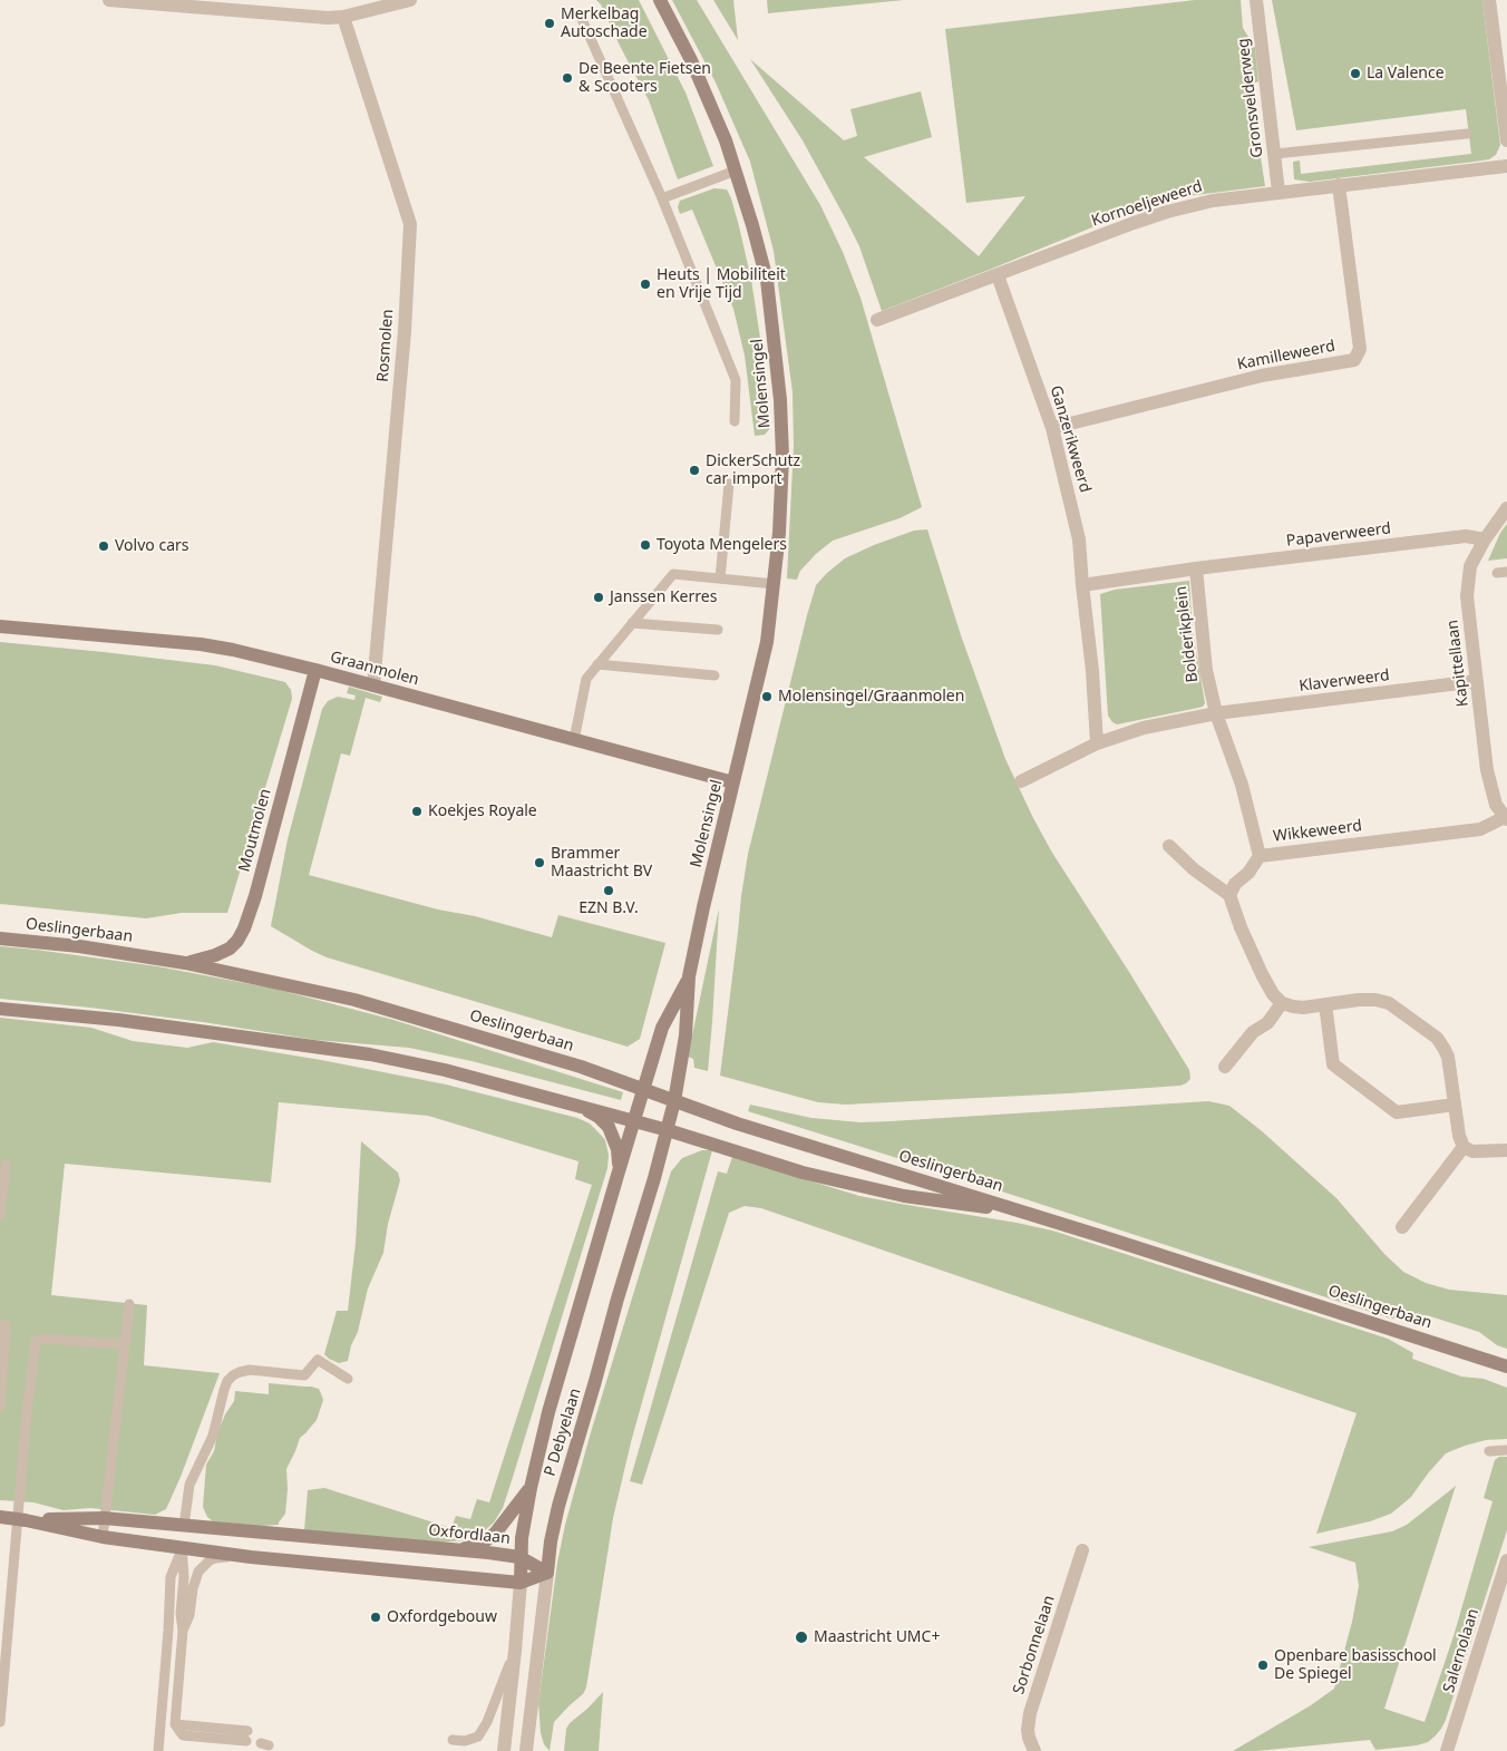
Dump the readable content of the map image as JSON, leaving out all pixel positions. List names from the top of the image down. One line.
{"streets":{"street":["Gronsvelderweg","Kornoeljeweerd","Rosmolen","Kamilleweerd","Molensingel","Ganzerikweerd","Papaverweerd","Bolderikplein","Kapittellaan","Graanmolen","Klaverweerd","Moutmolen","Wikkeweerd","Oeslingerbaan","P Debyelaan","Oxfordlaan","Sorbonnelaan","Salernolaan"]},"crossings":[["Gronsvelderweg","Kornoeljeweerd"],["Kornoeljeweerd","Kamilleweerd"],["Kornoeljeweerd","Ganzerikweerd"],["Rosmolen","Graanmolen"],["Kamilleweerd","Ganzerikweerd"],["Molensingel","Graanmolen"],["Molensingel","Oeslingerbaan"],["Molensingel","P Debyelaan"],["Ganzerikweerd","Bolderikplein"],["Papaverweerd","Bolderikplein"],["Papaverweerd","Kapittellaan"],["Bolderikplein","Klaverweerd"],["Bolderikplein","Wikkeweerd"],["Kapittellaan","Klaverweerd"],["Kapittellaan","Wikkeweerd"],["Graanmolen","Moutmolen"],["Moutmolen","Oeslingerbaan"],["Oeslingerbaan","P Debyelaan"],["P Debyelaan","Oxfordlaan"]],"places":["Merkelbag Autoschade","La Valence","De Beente Fietsen & Scooters","Heuts | Mobiliteit en Vrije Tijd","DickerSchutz car import","Toyota Mengelers","Volvo cars","Janssen Kerres","Molensingel/Graanmolen","Koekjes Royale","Brammer Maastricht BV","EZN B.V.","Oxfordgebouw","Maastricht UMC+","Openbare basisschool De Spiegel"]}
